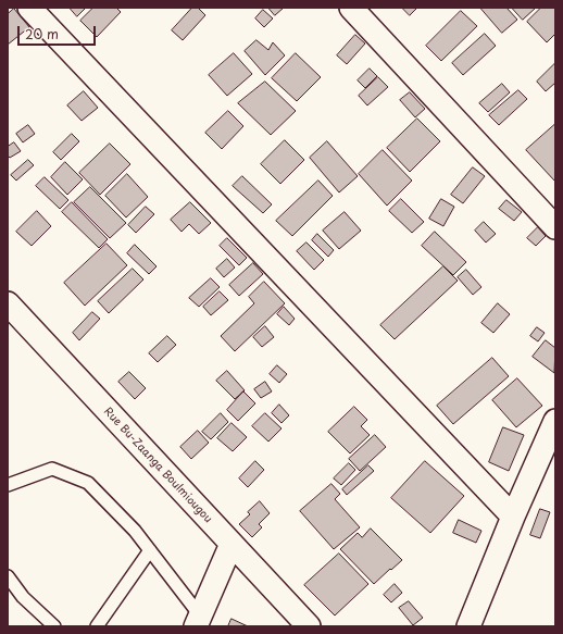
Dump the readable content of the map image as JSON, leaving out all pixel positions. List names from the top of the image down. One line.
{"streets":{"street":["Rue Bu-Zaanga Boulmiougou"]},"scale_bar":"20 m"}
